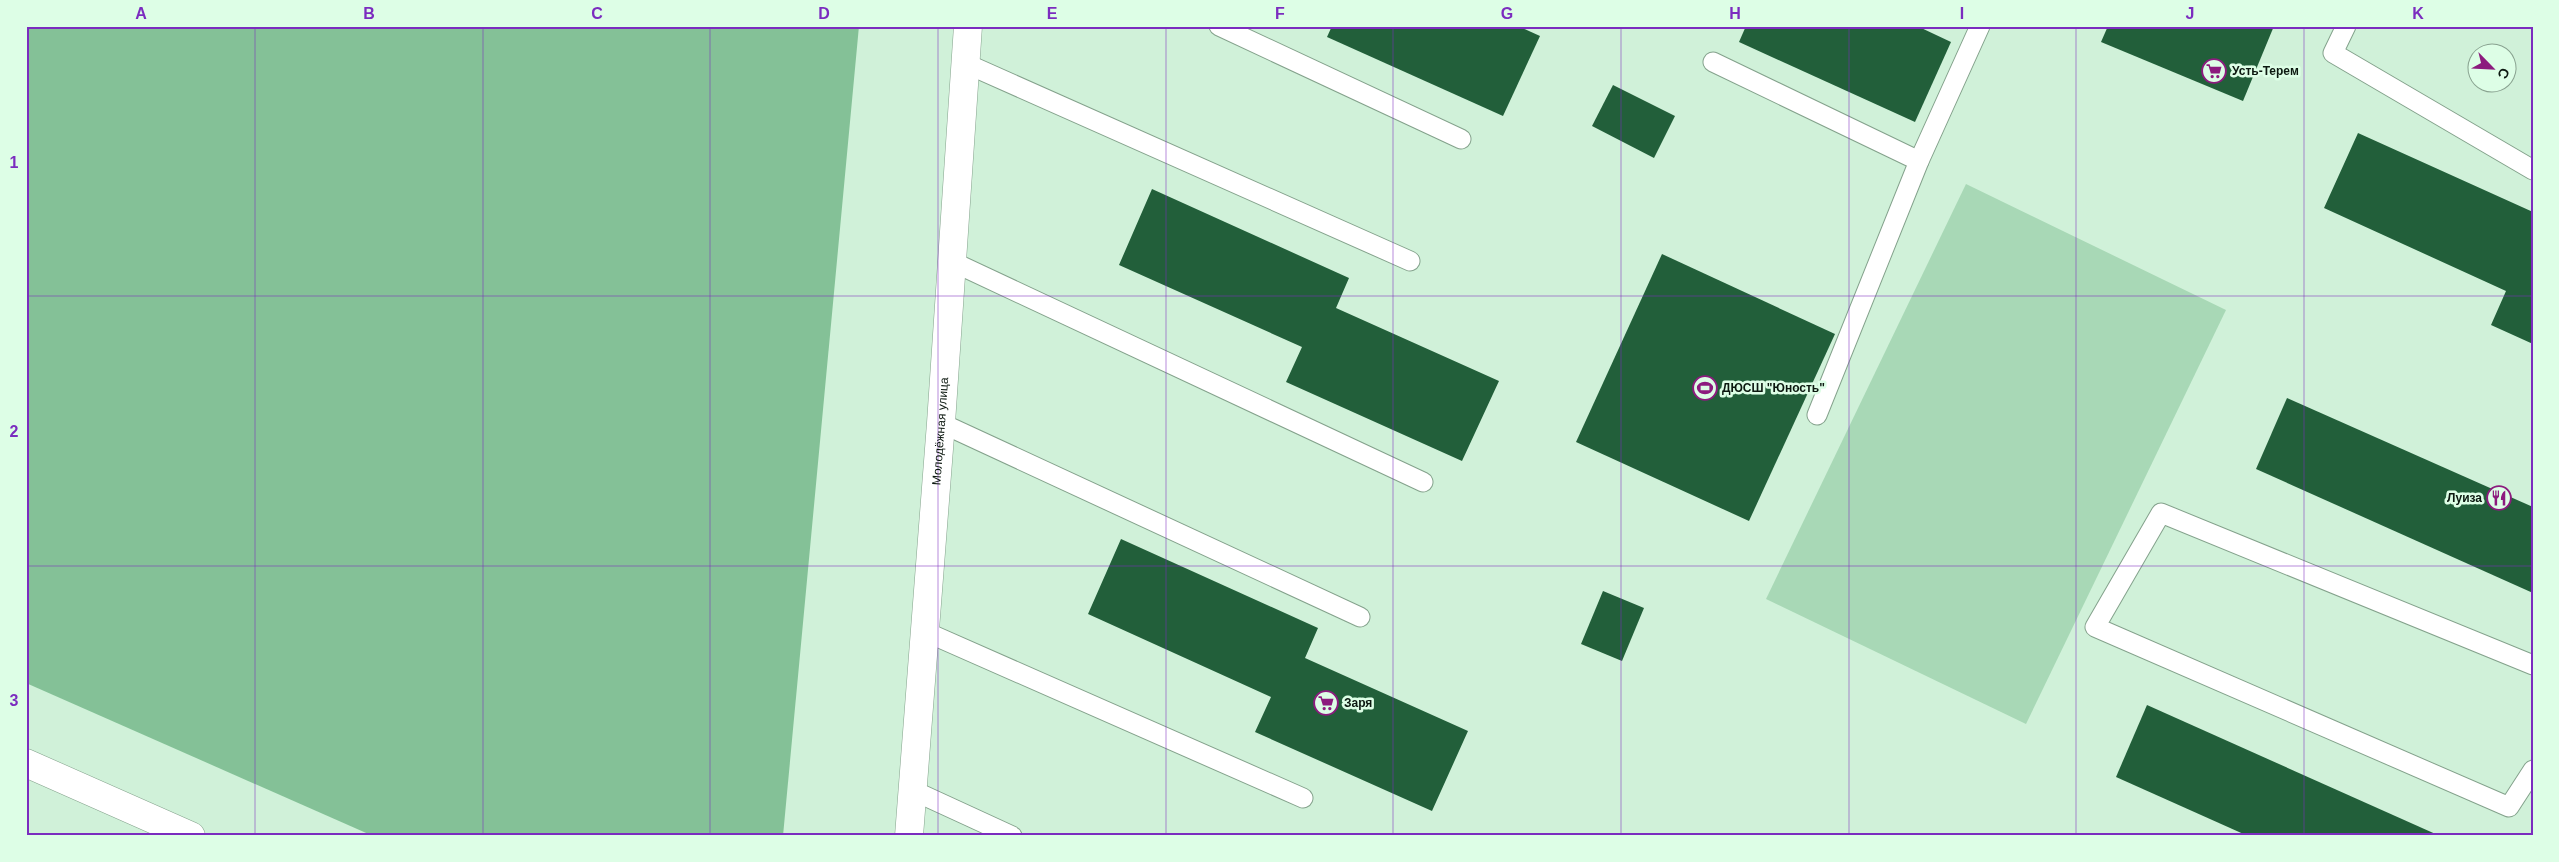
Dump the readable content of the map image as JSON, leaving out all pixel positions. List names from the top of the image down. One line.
{"streets":{"street":["Молодёжная улица"]},"places":{"supermarket":["Усть-Терем","Заря"],"sports":["ДЮСШ \"Юность\""],"restaurant":["Луиза"]},"north":"bottom right","grid":{"columns":["A","B","C","D","E","F","G","H","I","J","K"],"rows":["1","2","3"]}}
